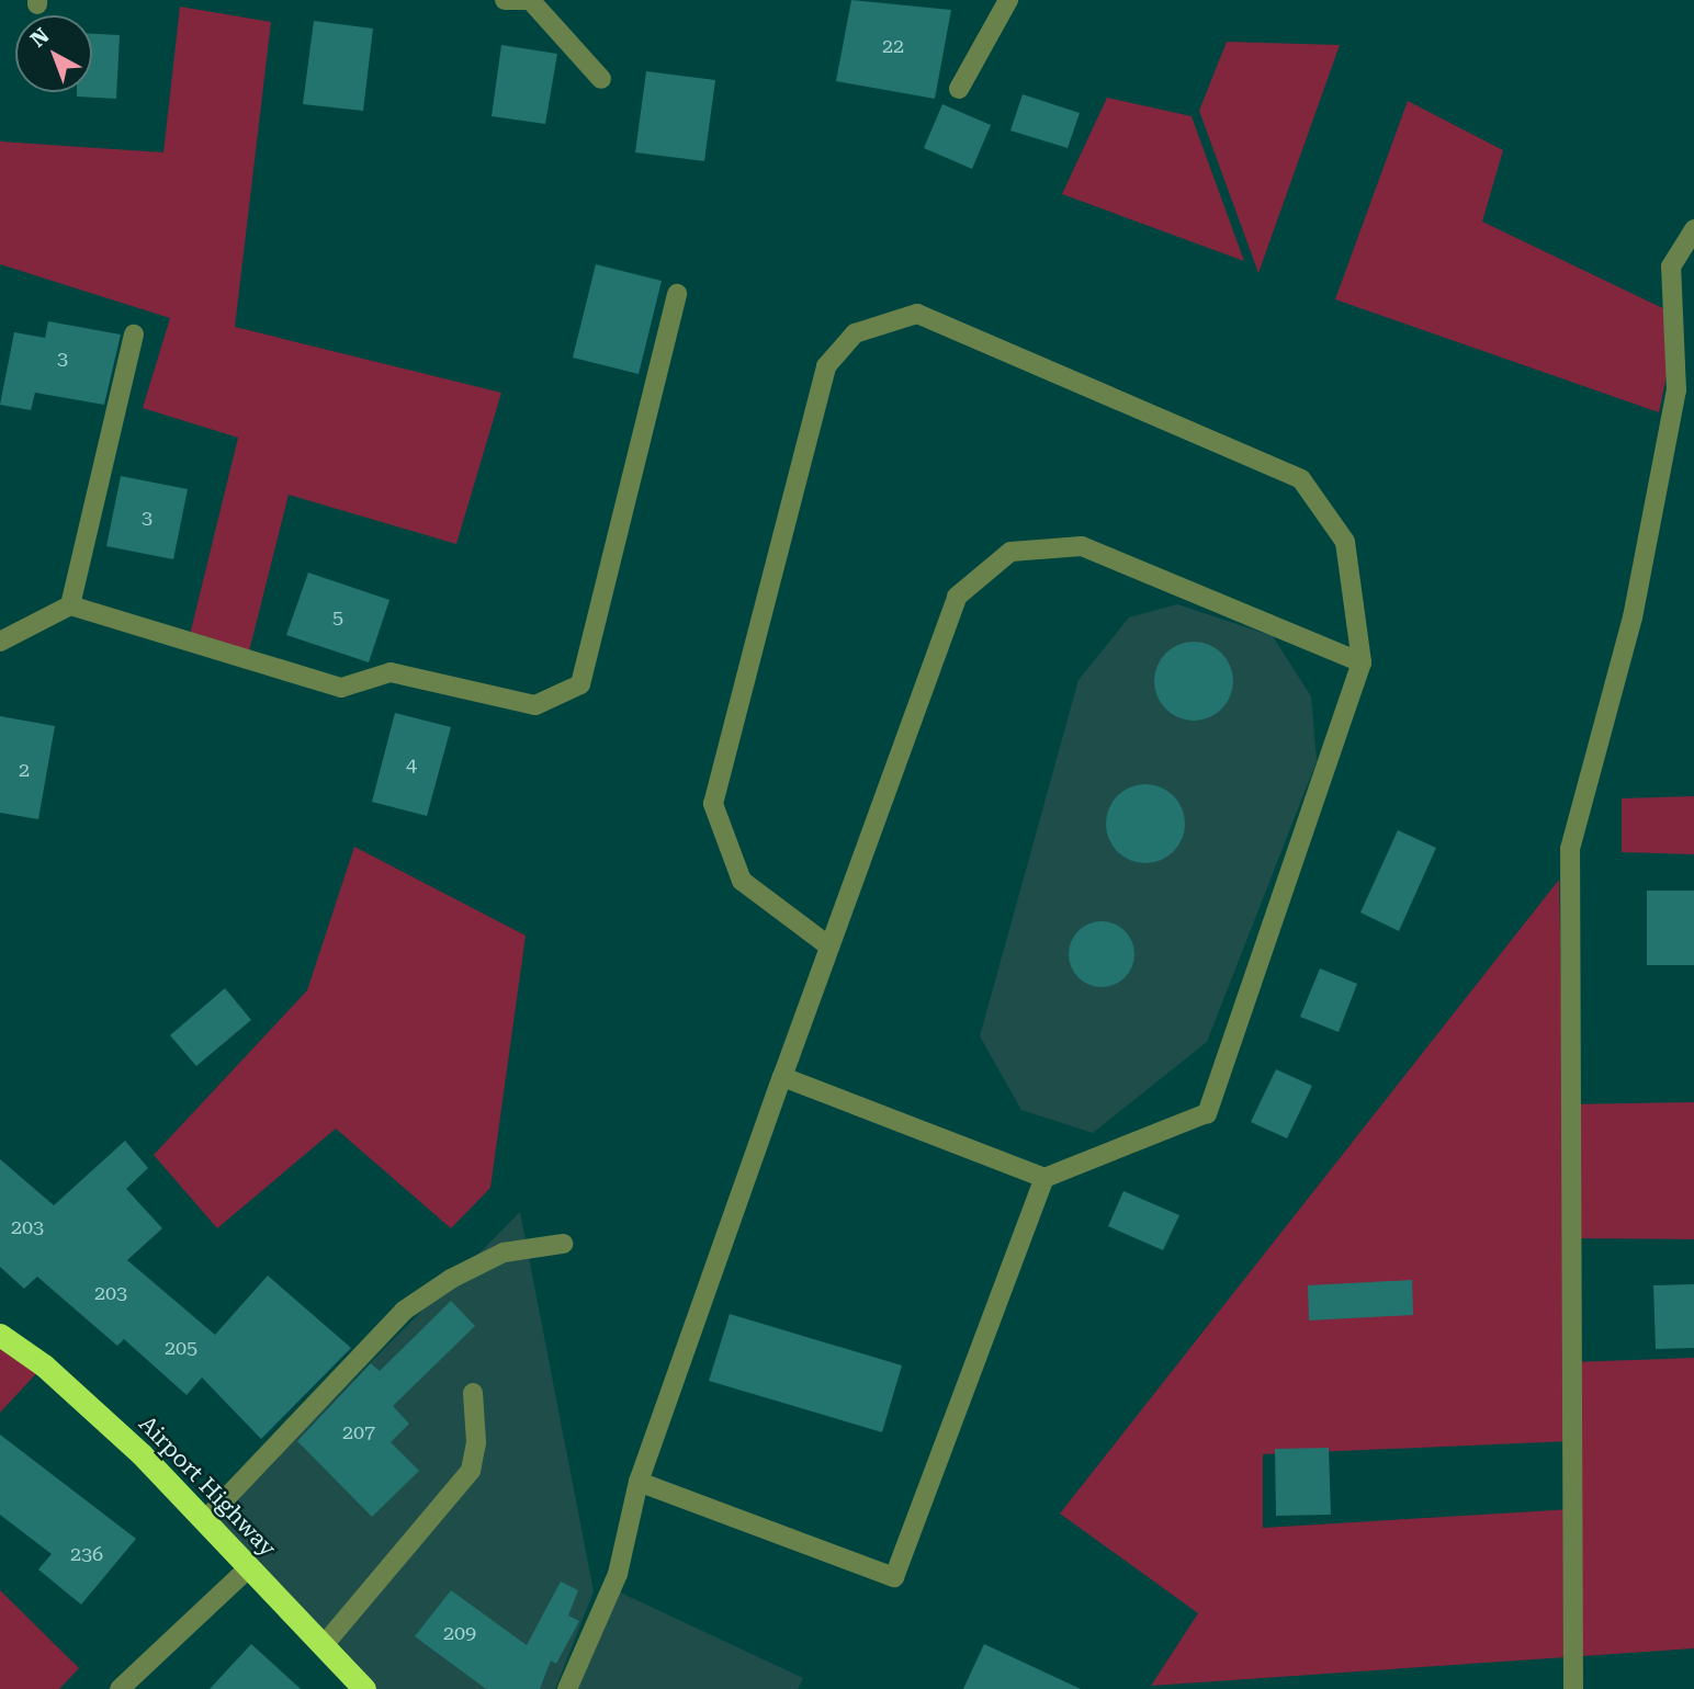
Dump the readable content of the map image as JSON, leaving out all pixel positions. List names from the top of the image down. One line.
{"streets":{"highway":["Airport Highway"]},"house_numbers":["22","3","3","5","4","2","203","203","205","207","236","209"],"north":"top left"}
